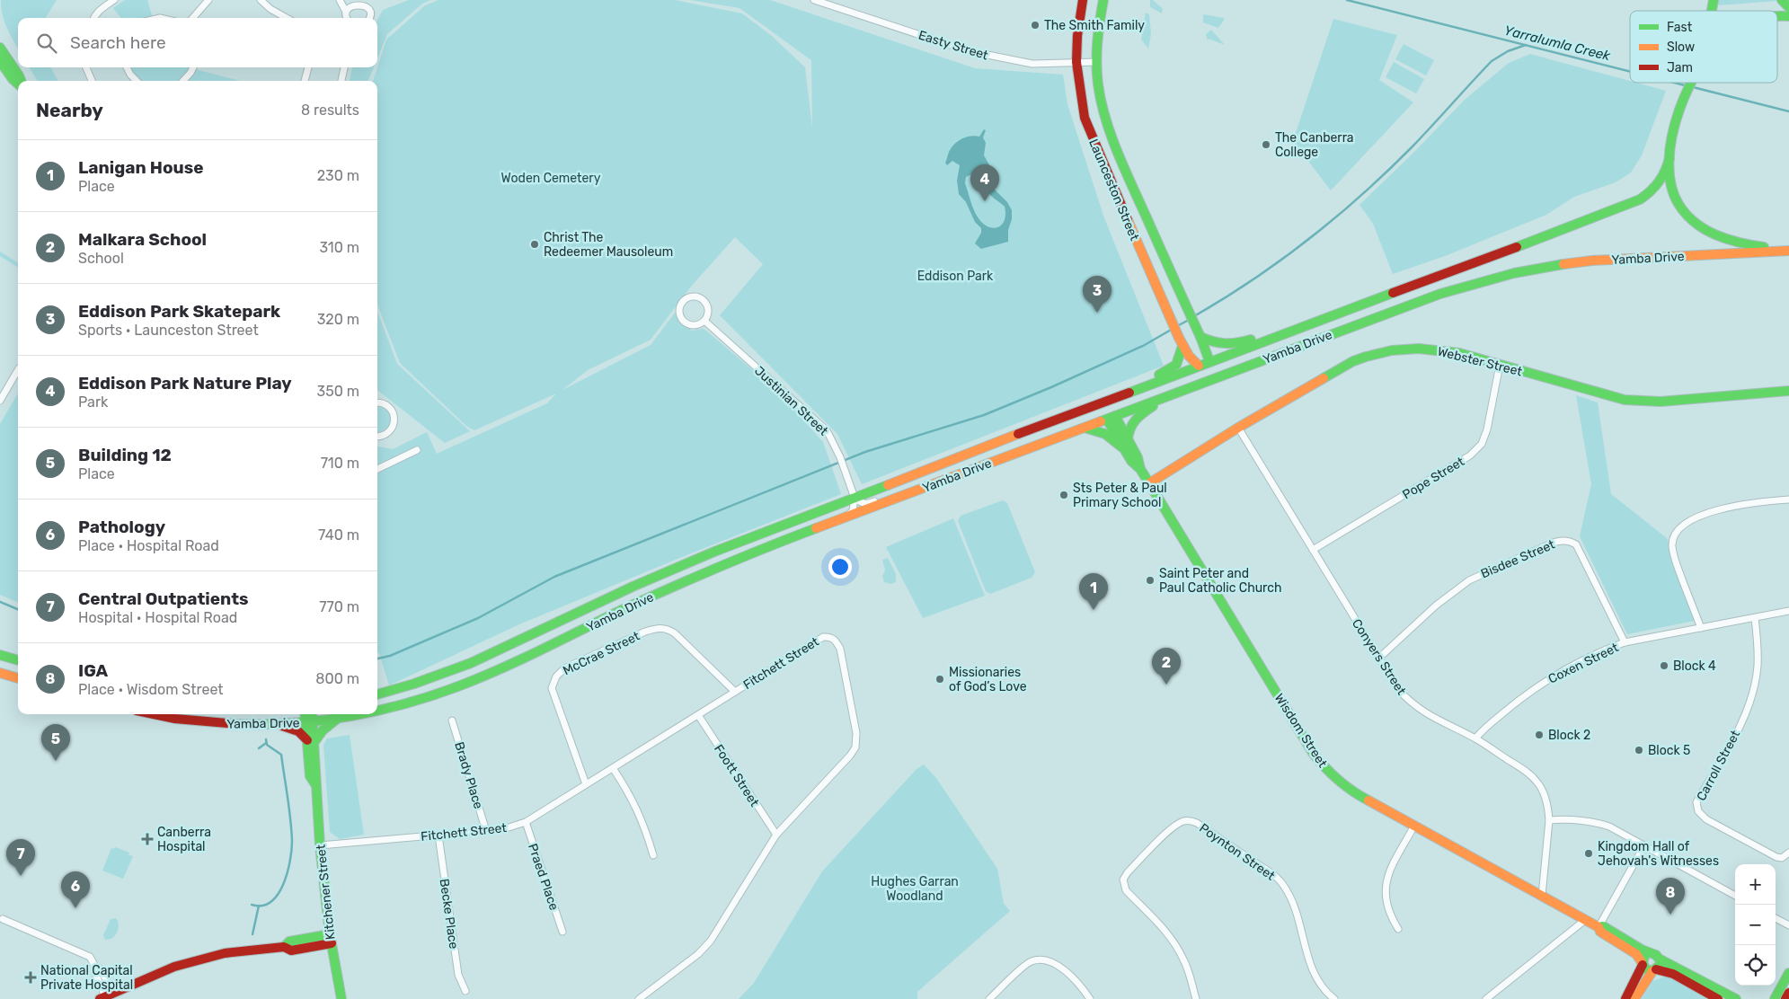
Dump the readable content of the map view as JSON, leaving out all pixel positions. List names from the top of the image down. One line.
{"streets":{"main road":["Launceston Street","Yamba Drive","Webster Street","Wisdom Street","Kitchener Street"],"street":["Easty Street","Justinian Street","Pope Street","Bisdee Street","McCrae Street","Conyers Street","Fitchett Street","Coxen Street","Carroll Street","Brady Place","Foott Street","Poynton Street","Praed Place","Becke Place"]},"crossings":[["Easty Street","Launceston Street"],["Launceston Street","Yamba Drive"],["Yamba Drive","Justinian Street"],["Yamba Drive","Wisdom Street"],["Yamba Drive","Kitchener Street"],["Webster Street","Pope Street"],["Webster Street","Conyers Street"],["Webster Street","Wisdom Street"],["Pope Street","Conyers Street"],["Bisdee Street","Conyers Street"],["Bisdee Street","Coxen Street"],["McCrae Street","Fitchett Street"],["Conyers Street","Coxen Street"],["Conyers Street","Wisdom Street"],["Fitchett Street","Brady Place"],["Fitchett Street","Foott Street"],["Fitchett Street","Praed Place"],["Fitchett Street","Kitchener Street"],["Fitchett Street","Becke Place"],["Coxen Street","Carroll Street"]],"water":["Yarralumla Creek"],"parks":["Woden Cemetery","Eddison Park","Hughes Garran Woodland"],"places":{"other":["The Smith Family","The Canberra College","Christ The Redeemer Mausoleum","Sts Peter & Paul Primary School","Saint Peter and Paul Catholic Church","Block 4","Missionaries of God’s Love","Block 2","Block 5","Kingdom Hall of Jehovah's Witnesses"],"health":["Canberra Hospital","National Capital Private Hospital"]},"legend":["Fast","Slow","Jam"],"page":{"search":"Search here","heading":["Nearby","8 results"],"list":[{"mark":"1","name":"Lanigan House","note":"Place","value":"230 m"},{"mark":"2","name":"Malkara School","note":"School","value":"310 m"},{"mark":"3","name":"Eddison Park Skatepark","note":"Sports · Launceston Street","value":"320 m"},{"mark":"4","name":"Eddison Park Nature Play","note":"Park","value":"350 m"},{"mark":"5","name":"Building 12","note":"Place","value":"710 m"},{"mark":"6","name":"Pathology","note":"Place · Hospital Road","value":"740 m"},{"mark":"7","name":"Central Outpatients","note":"Hospital · Hospital Road","value":"770 m"},{"mark":"8","name":"IGA","note":"Place · Wisdom Street","value":"800 m"}],"pins":["4","3","1","2","5","7","6","8"],"map_buttons":["+","−"]}}
